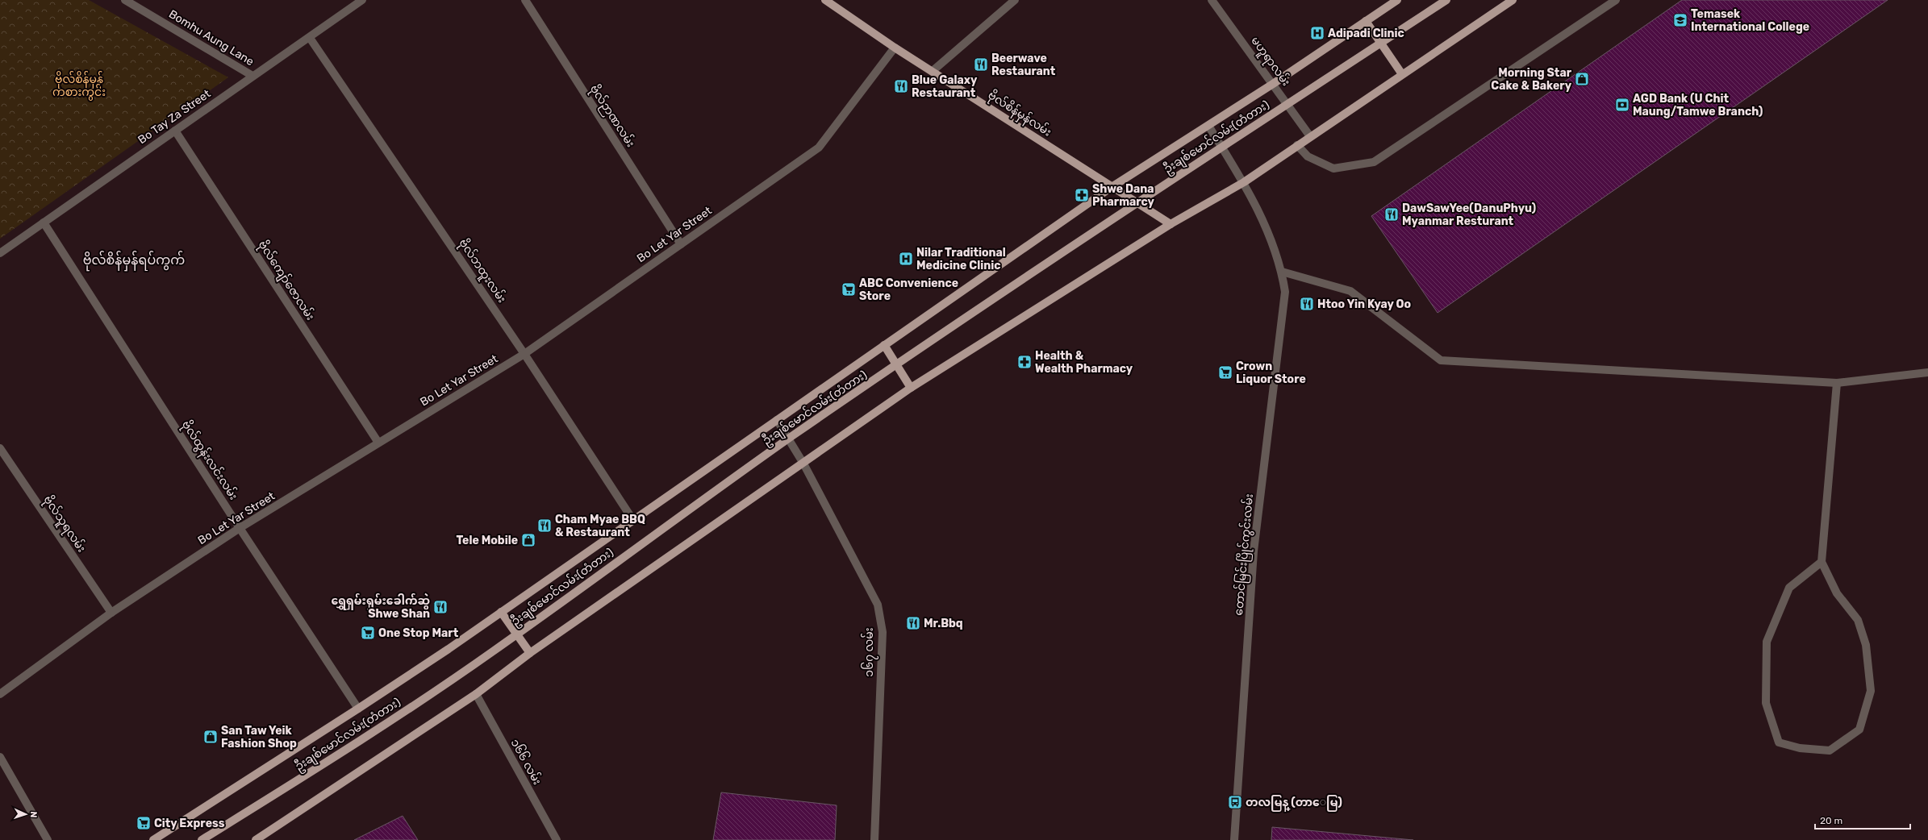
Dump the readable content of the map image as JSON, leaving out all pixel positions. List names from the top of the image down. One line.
{"streets":{"main road":["ဗိုလ်စိန်မှန်လမ်း","ဦးချစ်မောင်လမ်း(တံတား)"],"street":["Bomhu Aung Lane","မဟူရာလမ်း","ဗိုလ်ဉာဏလမ်း","Bo Tay Za Street","Bo Let Yar Street","ဗိုလ်ဘထူးလမ်း","ဗိုလ်ကျော်ဇောလမ်း","ဗိုလ်ထွန်းလင်းလမ်း","ဗိုလ်သူရလမ်း","တောင်မြင်းပြိုင်ကွင်းလမ်း","၁၆၇ လမ်း","၁၆၆ လမ်း"]},"crossings":[["Bomhu Aung Lane","Bo Tay Za Street"],["ဗိုလ်စိန်မှန်လမ်း","Bo Let Yar Street"],["ဗိုလ်ဉာဏလမ်း","Bo Let Yar Street"],["Bo Tay Za Street","ဗိုလ်ဘထူးလမ်း"],["Bo Tay Za Street","ဗိုလ်ကျော်ဇောလမ်း"],["Bo Tay Za Street","ဗိုလ်ထွန်းလင်းလမ်း"],["Bo Let Yar Street","ဗိုလ်ဘထူးလမ်း"],["Bo Let Yar Street","ဗိုလ်ကျော်ဇောလမ်း"],["Bo Let Yar Street","ဗိုလ်ထွန်းလင်းလမ်း"],["Bo Let Yar Street","ဗိုလ်သူရလမ်း"]],"districts":["ဗိုလ်စိန်မှန်ရပ်ကွက်"],"parks":["ဗိုလ်စိန်မှန် ကစားကွင်း"],"places":{"school or university":["Temasek International College"],"hospital":["Adipadi Clinic","Nilar Traditional Medicine Clinic"],"restaurant":["Beerwave Restaurant","Blue Galaxy Restaurant","DawSawYee(DanuPhyu) Myanmar Resturant","Htoo Yin Kyay Oo","Cham Myae BBQ & Restaurant","ရွှေရှမ်းရှမ်းခေါက်ဆွဲ Shwe Shan","Mr.Bbq"],"shop":["Morning Star Cake & Bakery","Tele Mobile","San Taw Yeik Fashion Shop"],"bank":["AGD Bank (U Chit Maung/Tamwe Branch)"],"pharmacy":["Shwe Dana Pharmarcy","Health & Wealth Pharmacy"],"supermarket":["ABC Convenience Store","Crown Liquor Store","One Stop Mart","City Express"],"bus stop":["တလမြန္ (တာေမြ)"]},"scale_bar":"20 m","north":"right"}
